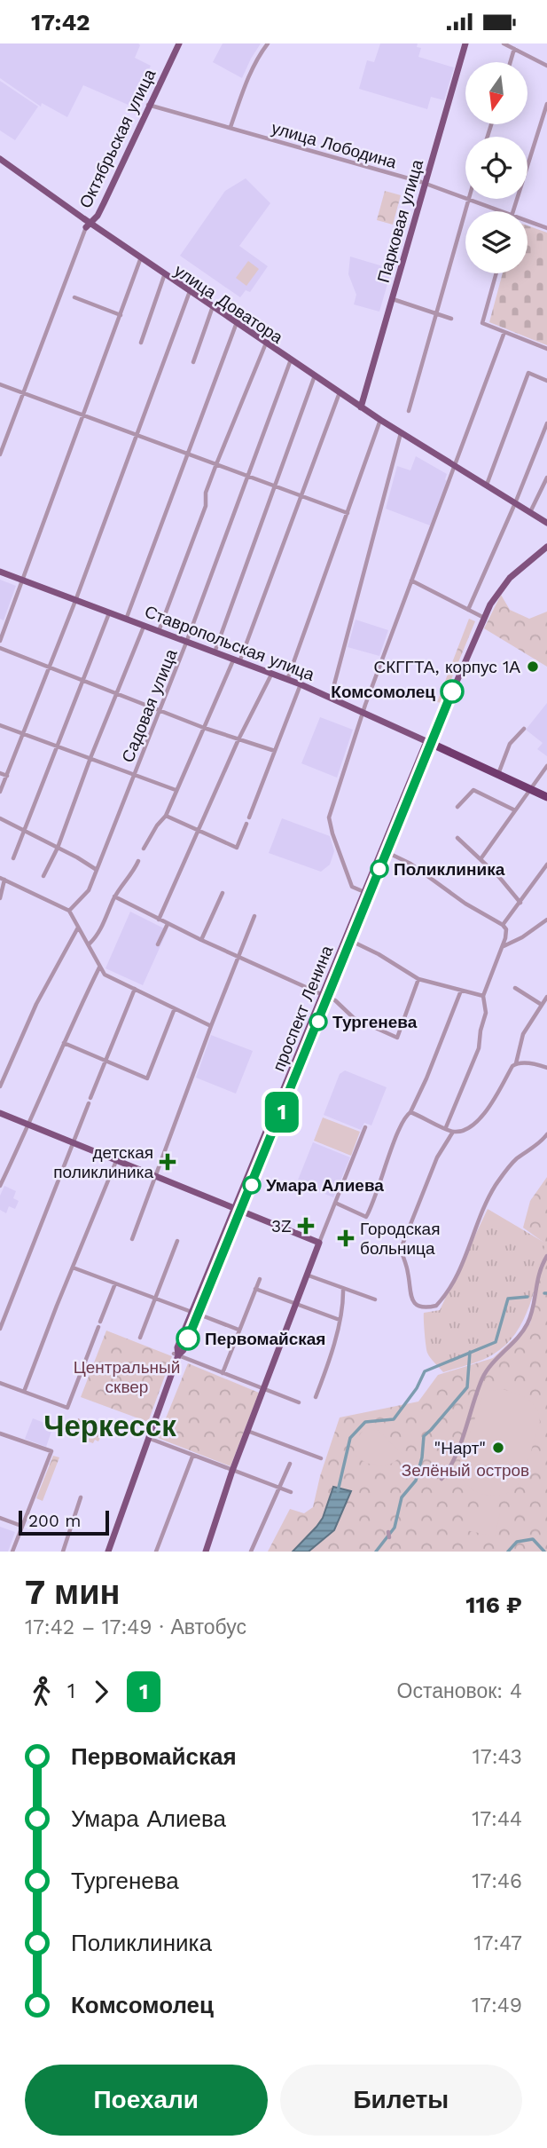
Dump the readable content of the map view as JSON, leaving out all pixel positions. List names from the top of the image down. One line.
{"streets":{"highway":["Ставропольская улица"],"main road":["Октябрьская улица","Парковая улица","улица Доватора","проспект Ленина"],"street":["улица Лободина","Садовая улица"]},"crossings":[["Октябрьская улица","улица Лободина"],["Октябрьская улица","улица Доватора"],["улица Лободина","Парковая улица"],["Парковая улица","улица Доватора"],["улица Доватора","Садовая улица"],["Ставропольская улица","Садовая улица"],["Ставропольская улица","проспект Ленина"]],"districts":["Черкесск"],"parks":["Центральный сквер","Зелёный остров"],"places":{"other":["СКГГТА, корпус 1А","Комсомолец","Поликлиника","Тургенева","Умара Алиева","Первомайская","\"Нарт\""],"health":["детская поликлиника","3Z","Городская больница"]},"lines":["bus line 1"],"scale_bar":"200 m","north":"bottom","page":{"status":"17:42","on_map":"1","scale":"200 m","heading":["7 мин","17:42 – 17:49 · Автобус","116 ₽"],"legs":["1","1","Остановок: 4"],"list":[{"name":"Первомайская","value":"17:43"},{"name":"Умара Алиева","value":"17:44"},{"name":"Тургенева","value":"17:46"},{"name":"Поликлиника","value":"17:47"},{"name":"Комсомолец","value":"17:49"}],"buttons":["Поехали","Билеты"]}}
